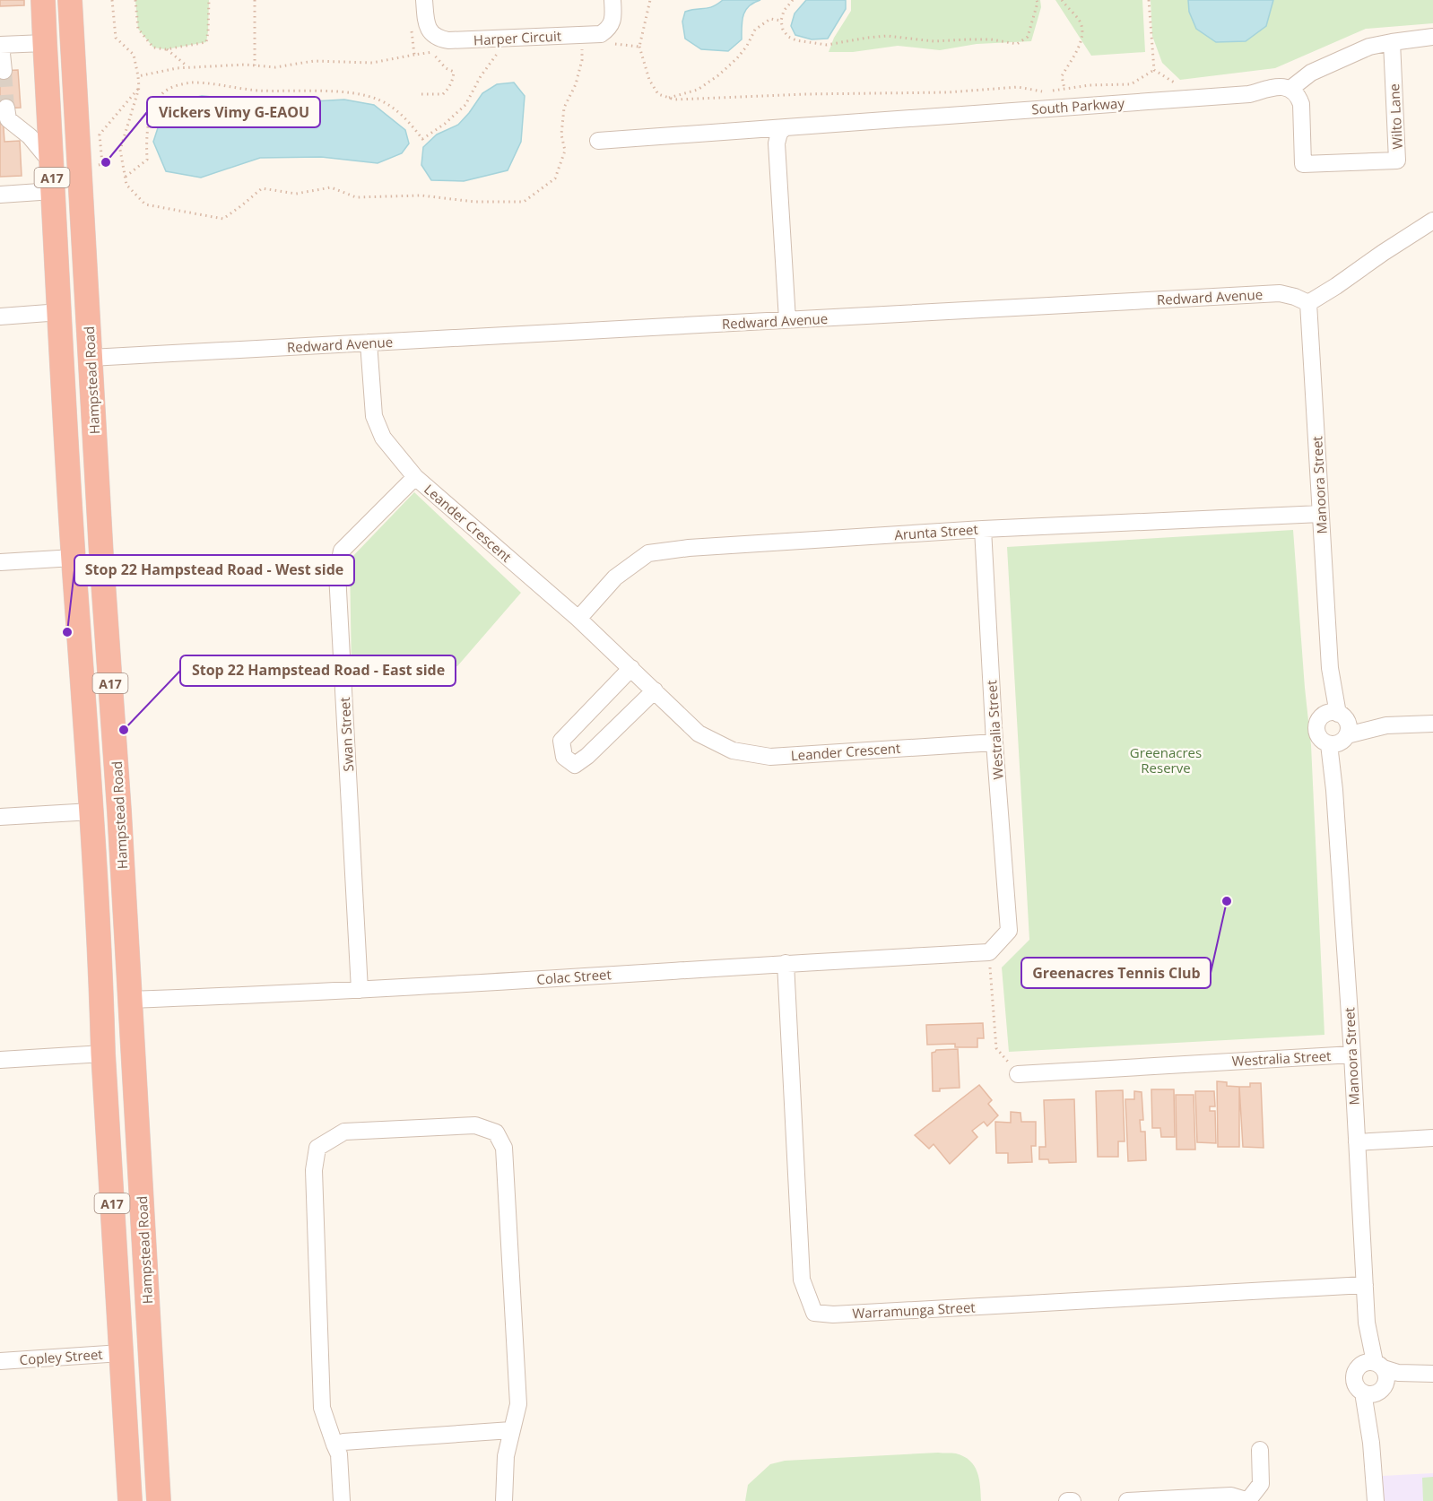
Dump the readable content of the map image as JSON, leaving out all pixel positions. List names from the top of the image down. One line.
{"streets":{"highway":["A17","Hampstead Road"],"street":["Harper Circuit","South Parkway","Wilto Lane","Redward Avenue","Manoora Street","Leander Crescent","Arunta Street","Westralia Street","Swan Street","Colac Street","Warramunga Street","Copley Street"]},"crossings":[["South Parkway","Wilto Lane"],["Redward Avenue","Hampstead Road"],["Redward Avenue","Manoora Street"],["Redward Avenue","Leander Crescent"],["Hampstead Road","Colac Street"],["Hampstead Road","Copley Street"],["Manoora Street","Arunta Street"],["Manoora Street","Westralia Street"],["Manoora Street","Warramunga Street"],["Leander Crescent","Arunta Street"],["Leander Crescent","Westralia Street"],["Leander Crescent","Swan Street"],["Arunta Street","Westralia Street"],["Westralia Street","Colac Street"],["Swan Street","Colac Street"],["Colac Street","Warramunga Street"]],"parks":["Greenacres Reserve"],"places":["Vickers Vimy G-EAOU","Stop 22 Hampstead Road - West side","Stop 22 Hampstead Road - East side","Greenacres Tennis Club"]}
